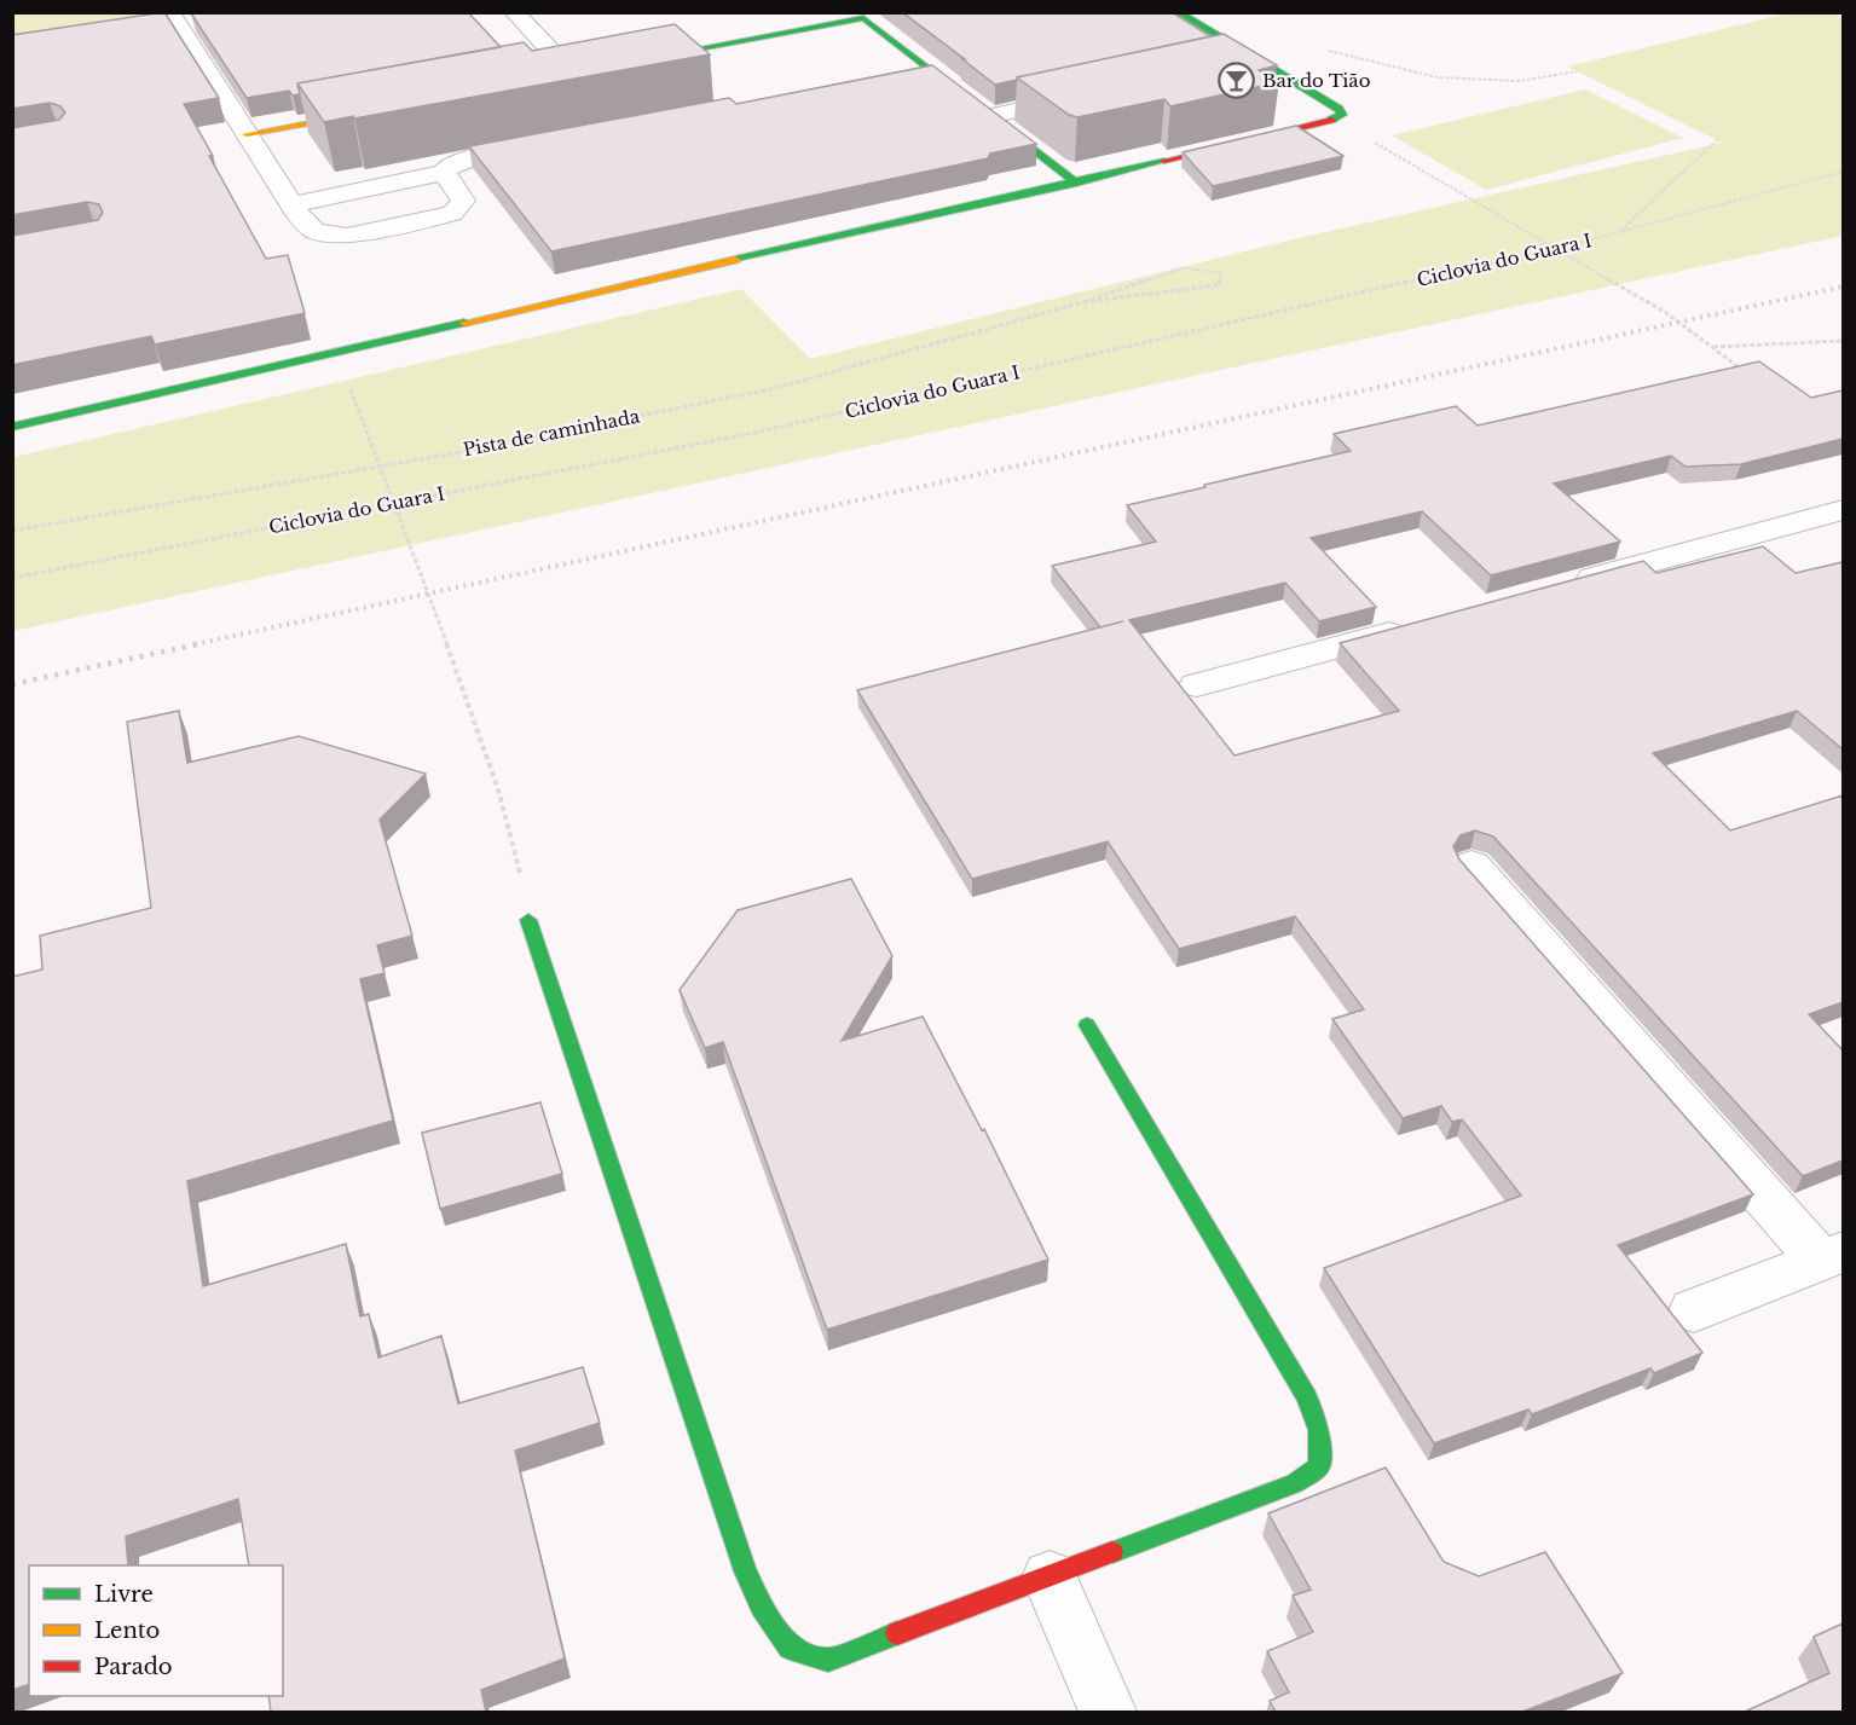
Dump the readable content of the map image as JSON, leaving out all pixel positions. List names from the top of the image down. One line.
{"streets":{"path":["Ciclovia do Guara I","Pista de caminhada"]},"places":{"bar":["Bar do Tião"]},"legend":["Livre","Lento","Parado"]}
